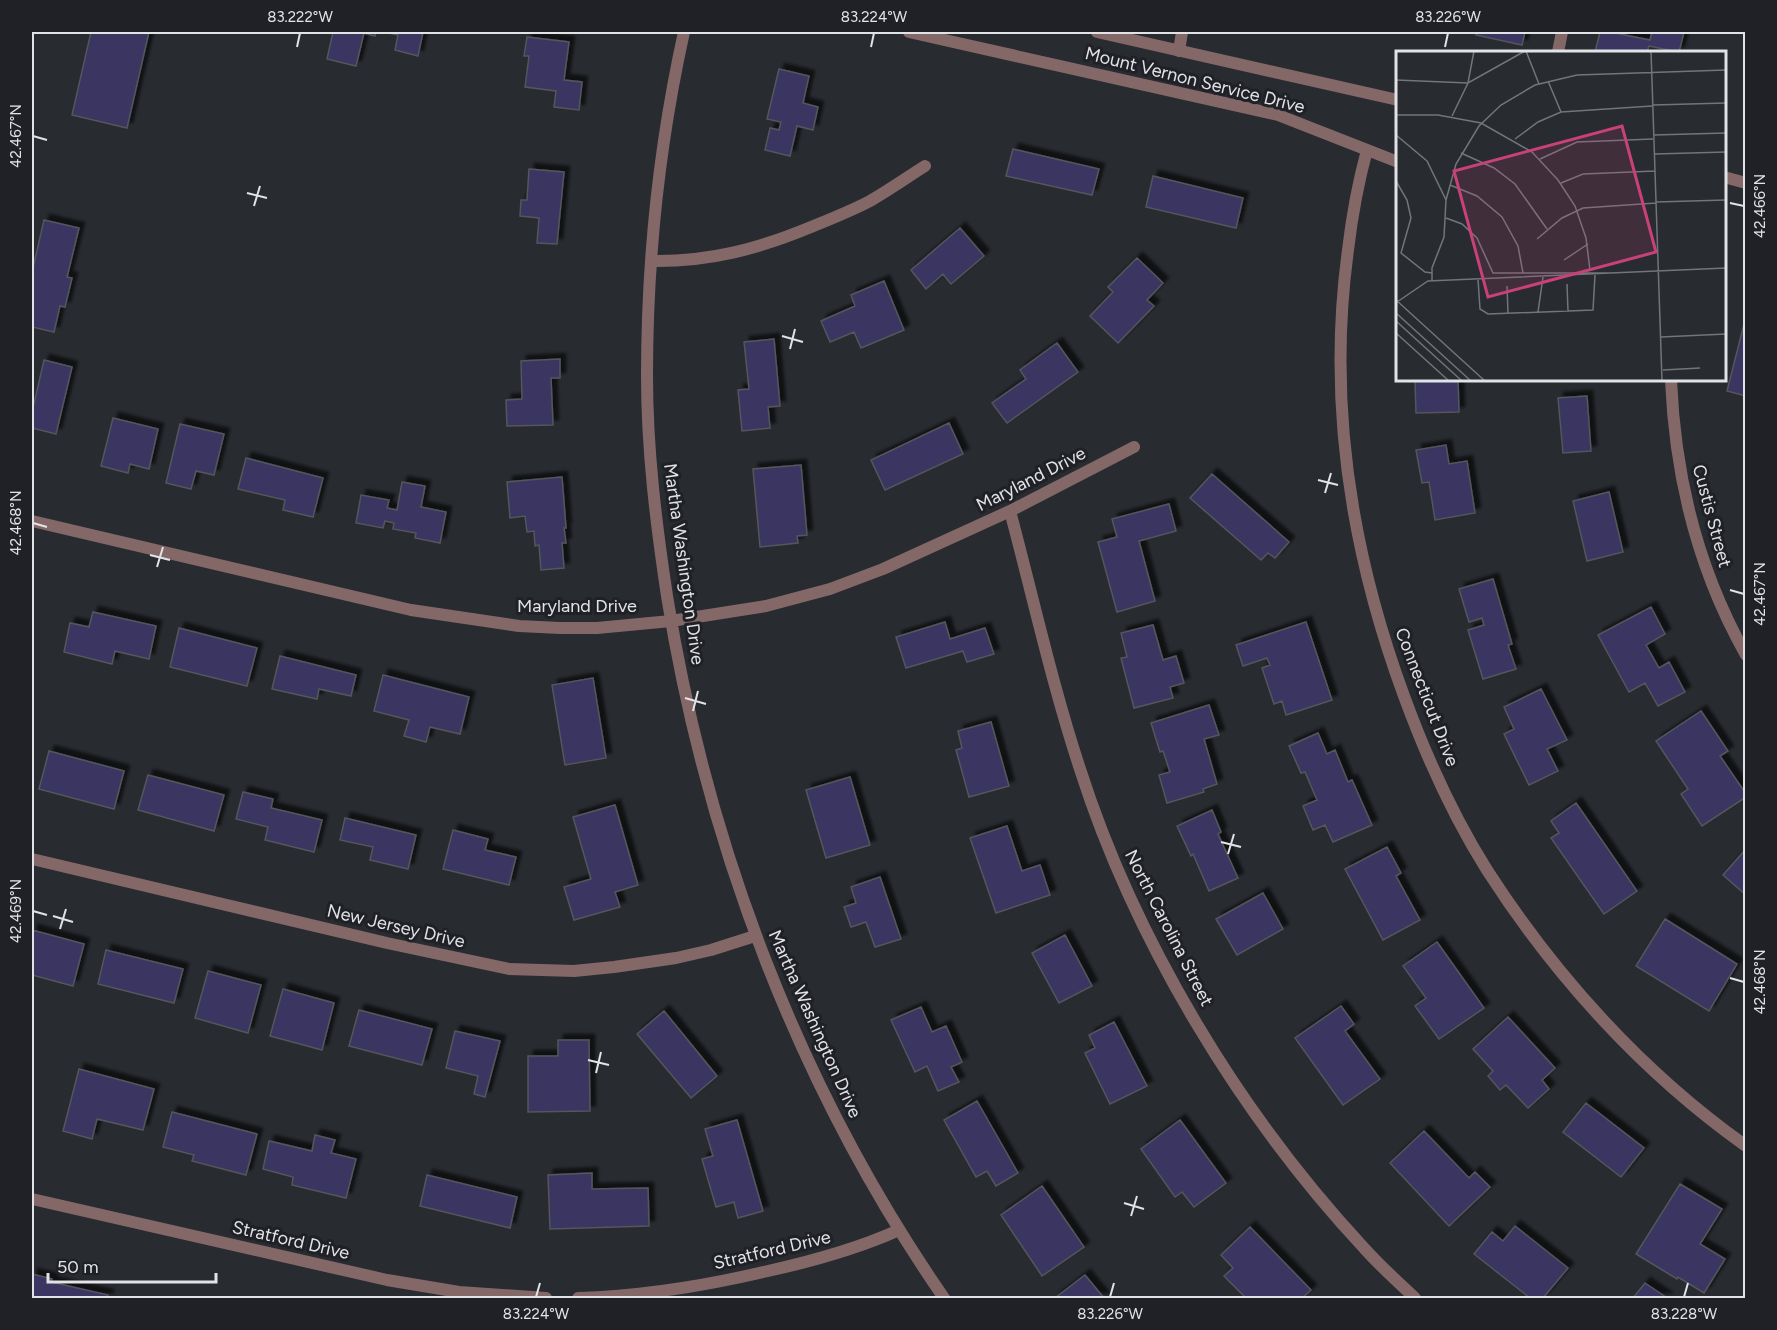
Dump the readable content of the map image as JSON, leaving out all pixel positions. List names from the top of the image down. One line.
{"streets":{"street":["Mount Vernon Service Drive","Maryland Drive","Custis Street","Martha Washington Drive","Connecticut Drive","New Jersey Drive","North Carolina Street","Stratford Drive"]},"crossings":[["Mount Vernon Service Drive","Connecticut Drive"],["Maryland Drive","Martha Washington Drive"],["Maryland Drive","North Carolina Street"],["Martha Washington Drive","New Jersey Drive"],["Martha Washington Drive","Stratford Drive"]],"scale_bar":"50 m","coordinates":["83.222°W","83.224°W","83.226°W","42.467°N","42.466°N","42.468°N","42.469°N","83.228°W"]}
